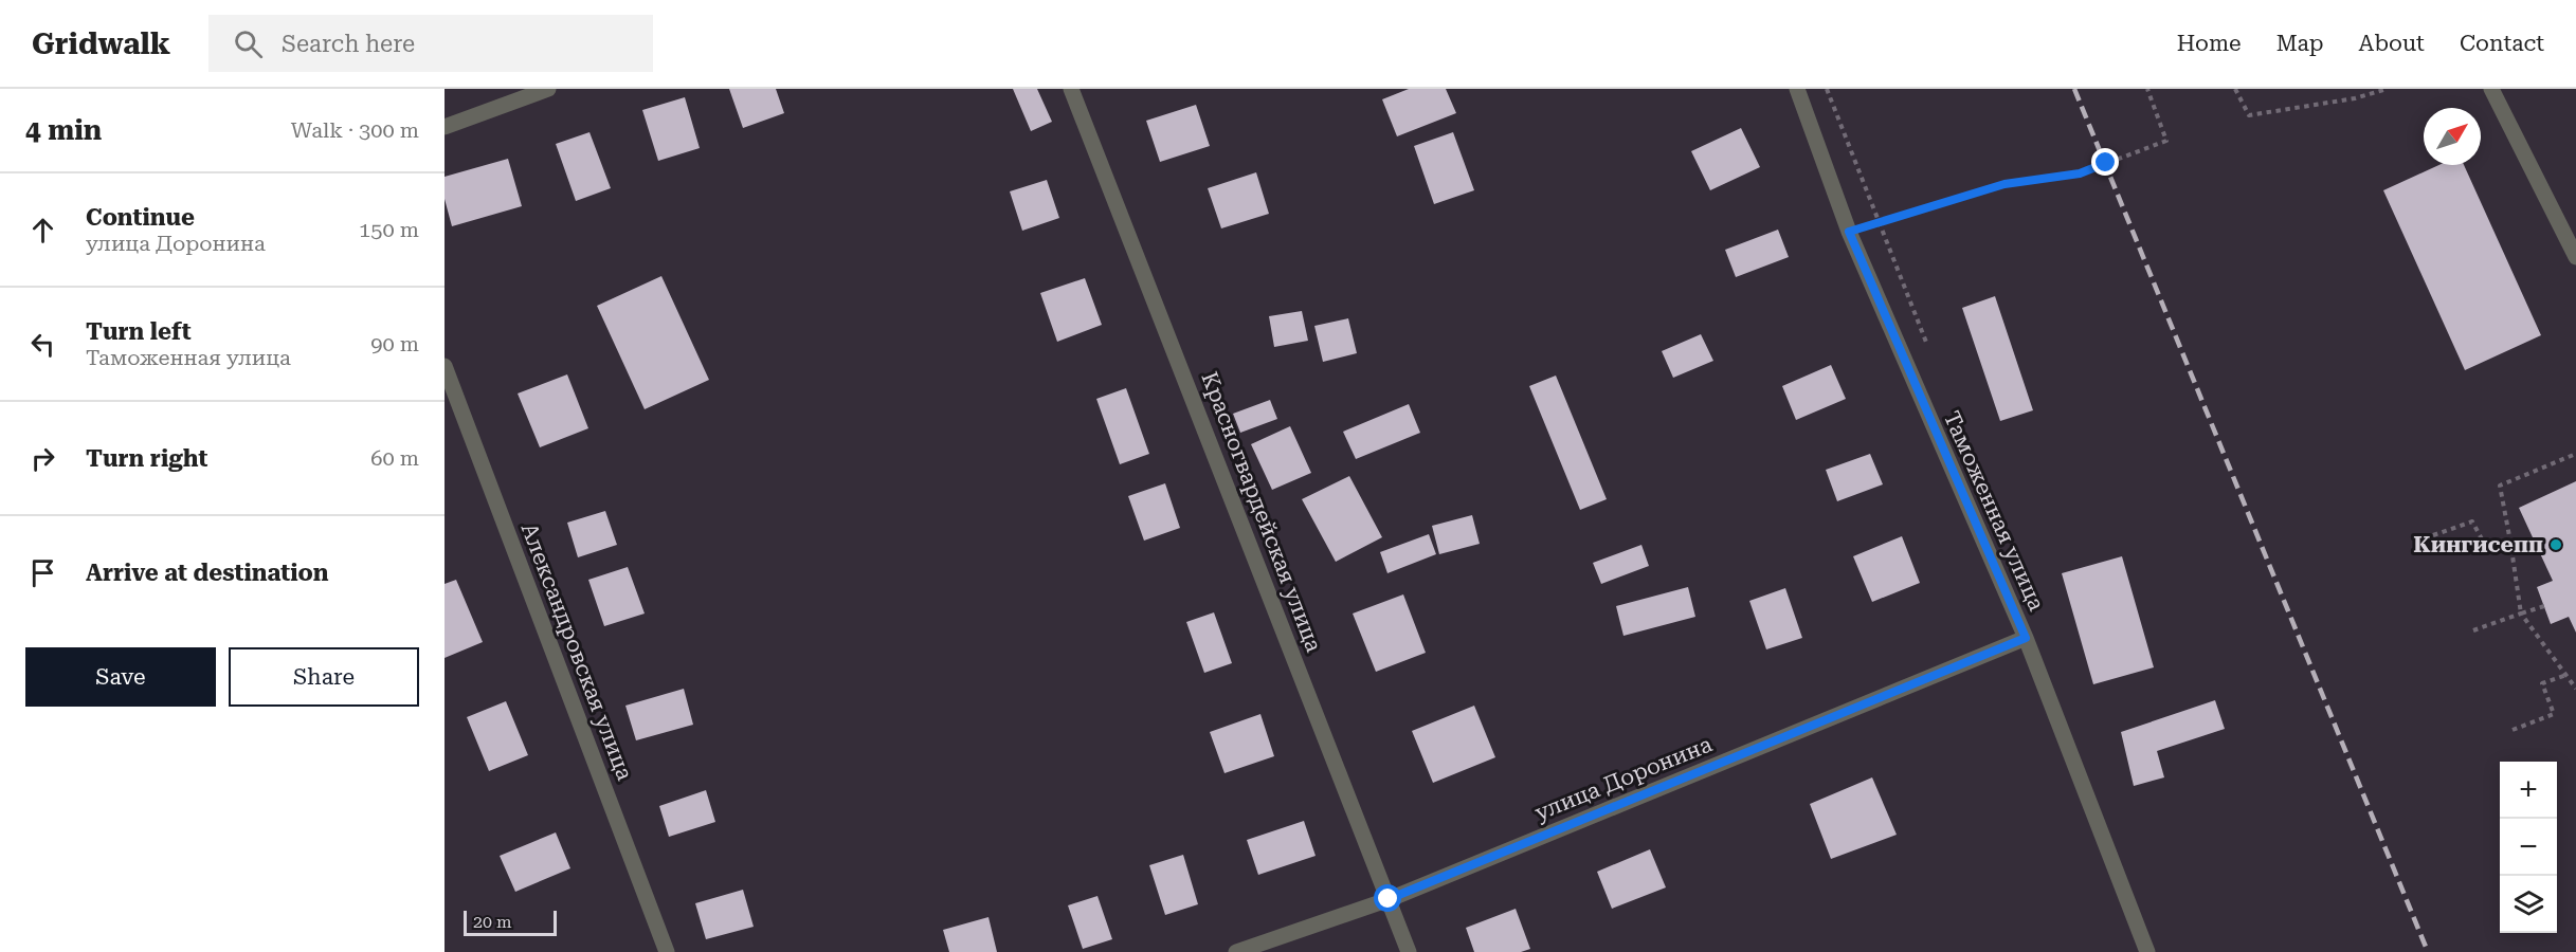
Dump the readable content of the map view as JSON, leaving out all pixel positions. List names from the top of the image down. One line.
{"streets":{"street":["Таможенная улица","Красногвардейская улица","Александровская улица","улица Доронина"]},"crossings":[["Таможенная улица","улица Доронина"],["Красногвардейская улица","улица Доронина"]],"places":["Кингисепп"],"scale_bar":"20 m","north":"top right","page":{"header":"Gridwalk","search":"Search here","nav":["Home","Map","About","Contact"],"heading":["4 min","Walk · 300 m"],"list":[["Continue","улица Доронина","150 m"],["Turn left","Таможенная улица","90 m"],["Turn right","60 m"],"Arrive at destination"],"buttons":["Save","Share"],"map_buttons":["+","−"],"scale":"20 m"}}
